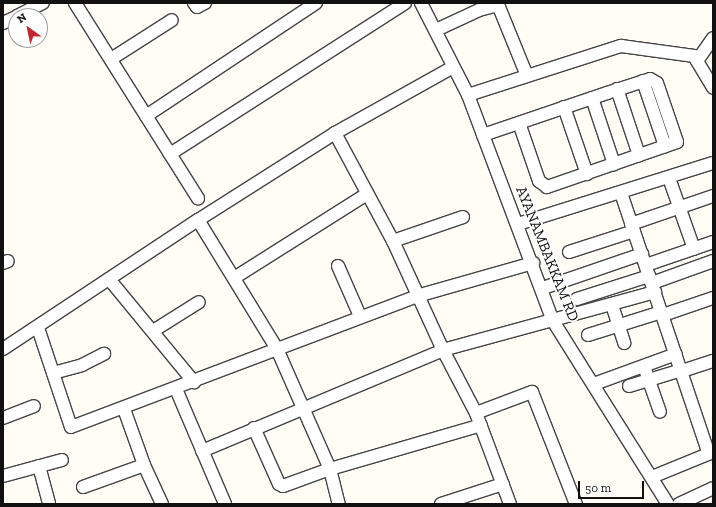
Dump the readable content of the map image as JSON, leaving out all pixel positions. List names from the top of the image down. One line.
{"streets":{"street":["AYANAMBAKKAM RD"]},"scale_bar":"50 m","north":"top left"}
